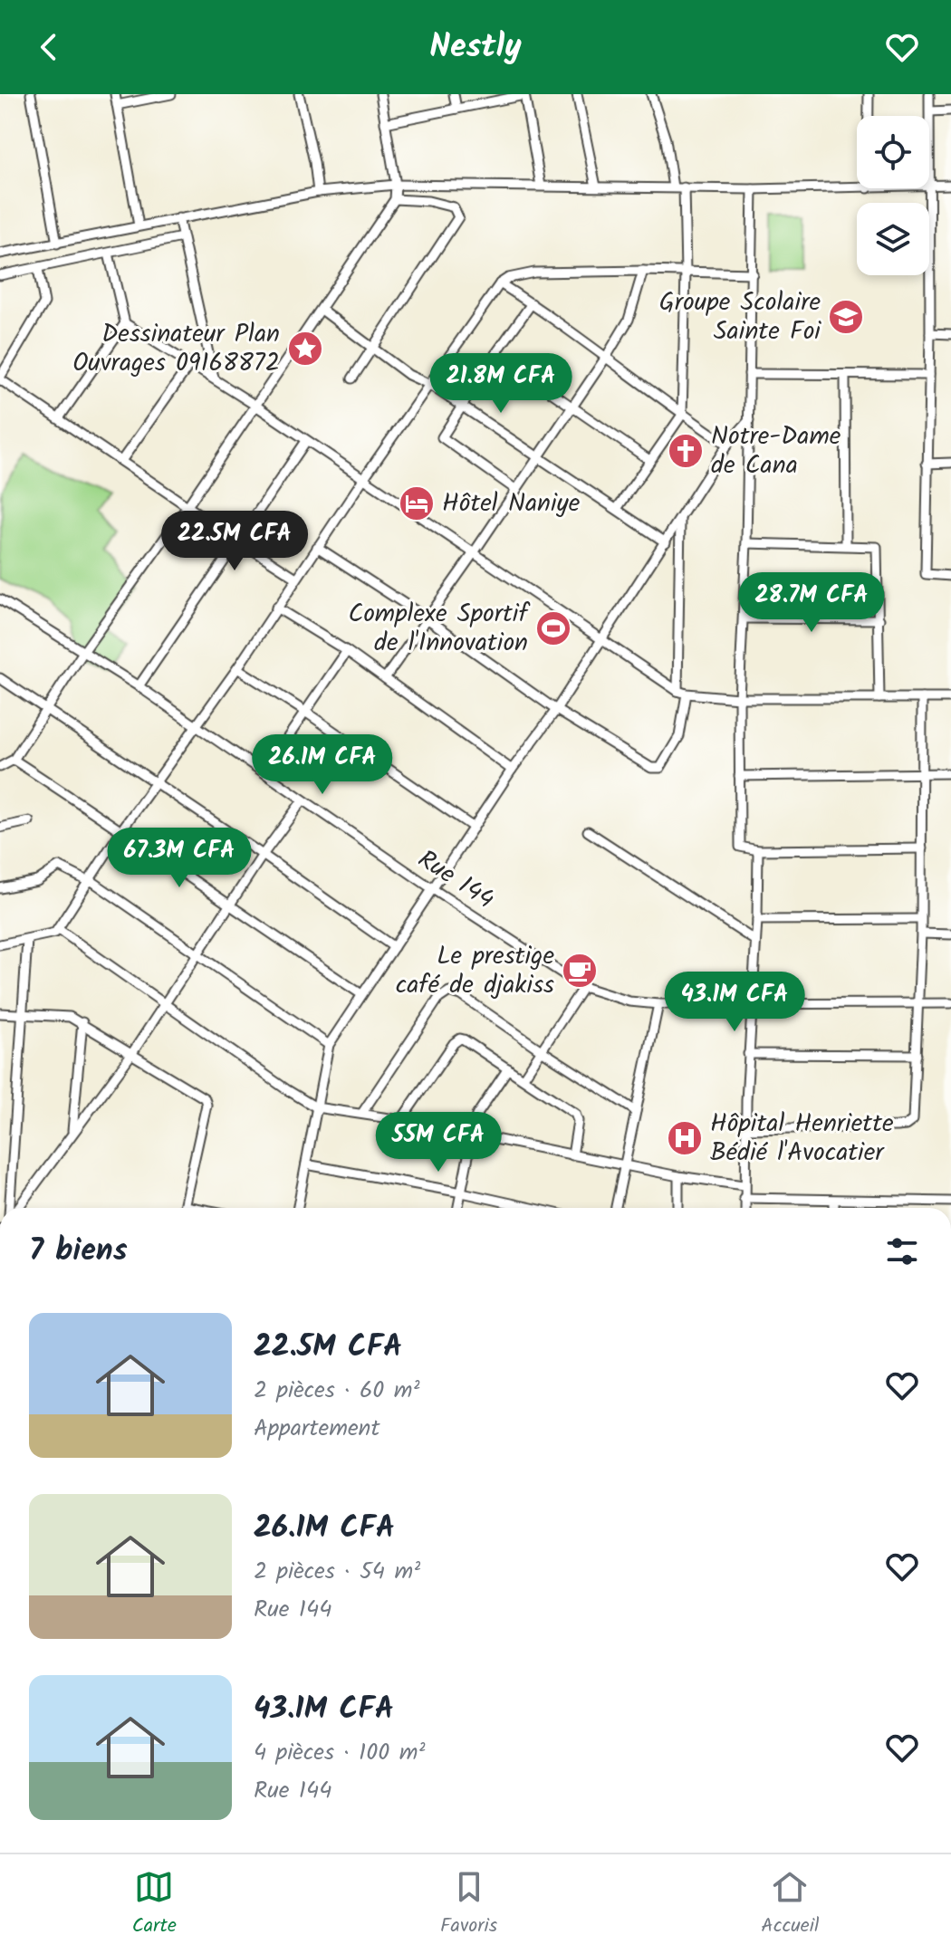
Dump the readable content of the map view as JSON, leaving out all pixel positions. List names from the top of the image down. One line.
{"streets":{"street":["Rue 144"]},"places":{"school or university":["Groupe Scolaire Sainte Foi"],"place":["Dessinateur Plan Ouvrages 09168872"],"church":["Notre-Dame de Cana"],"hotel":["Hôtel Naniye"],"sports":["Complexe Sportif de l'Innovation"],"cafe":["Le prestige café de djakiss"],"hospital":["Hôpital Henriette Bédié l'Avocatier"]},"page":{"header":"Nestly","price":["21.8M CFA","22.5M CFA","28.7M CFA","26.1M CFA","67.3M CFA","43.1M CFA","55M CFA"],"heading":"7 biens","list":[{"name":"22.5M CFA","note":"2 pièces · 60 m² · Appartement"},{"name":"26.1M CFA","note":"2 pièces · 54 m² · Rue 144"},{"name":"43.1M CFA","note":"4 pièces · 100 m² · Rue 144"}],"tabs":["Carte","Favoris","Accueil"]}}
